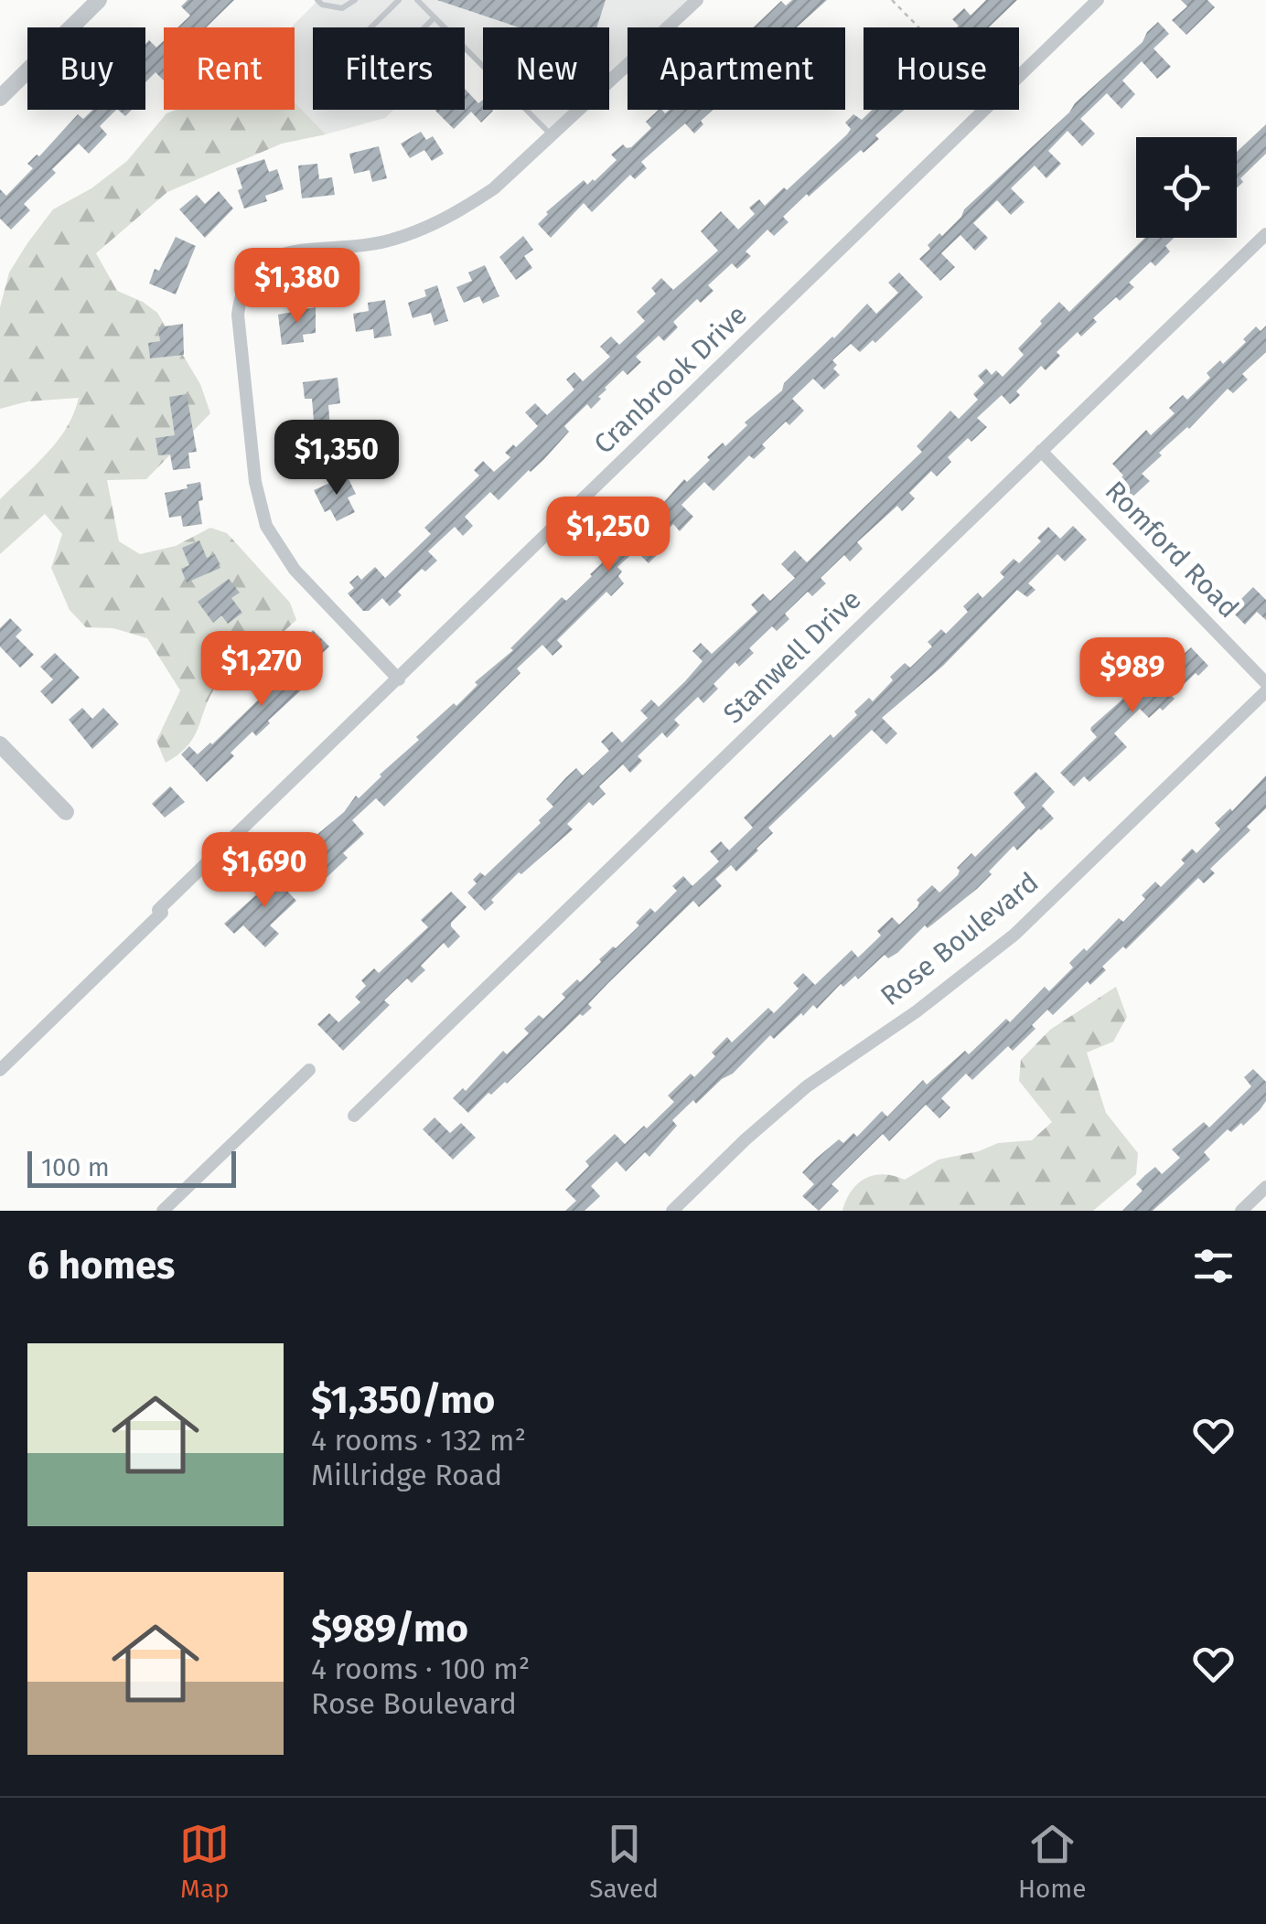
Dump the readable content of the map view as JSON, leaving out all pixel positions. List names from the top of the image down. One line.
{"streets":{"street":["Cranbrook Drive","Romford Road","Stanwell Drive","Rose Boulevard"]},"crossings":[["Romford Road","Stanwell Drive"]],"scale_bar":"100 m","page":{"chip":["Buy","Rent","Filters","New","Apartment","House"],"price":["$1,380","$1,350","$1,250","$1,270","$989","$1,690"],"scale":"100 m","heading":"6 homes","list":[{"name":"$1,350/mo","note":"4 rooms · 132 m² · Millridge Road"},{"name":"$989/mo","note":"4 rooms · 100 m² · Rose Boulevard"}],"tabs":["Map","Saved","Home"]}}
